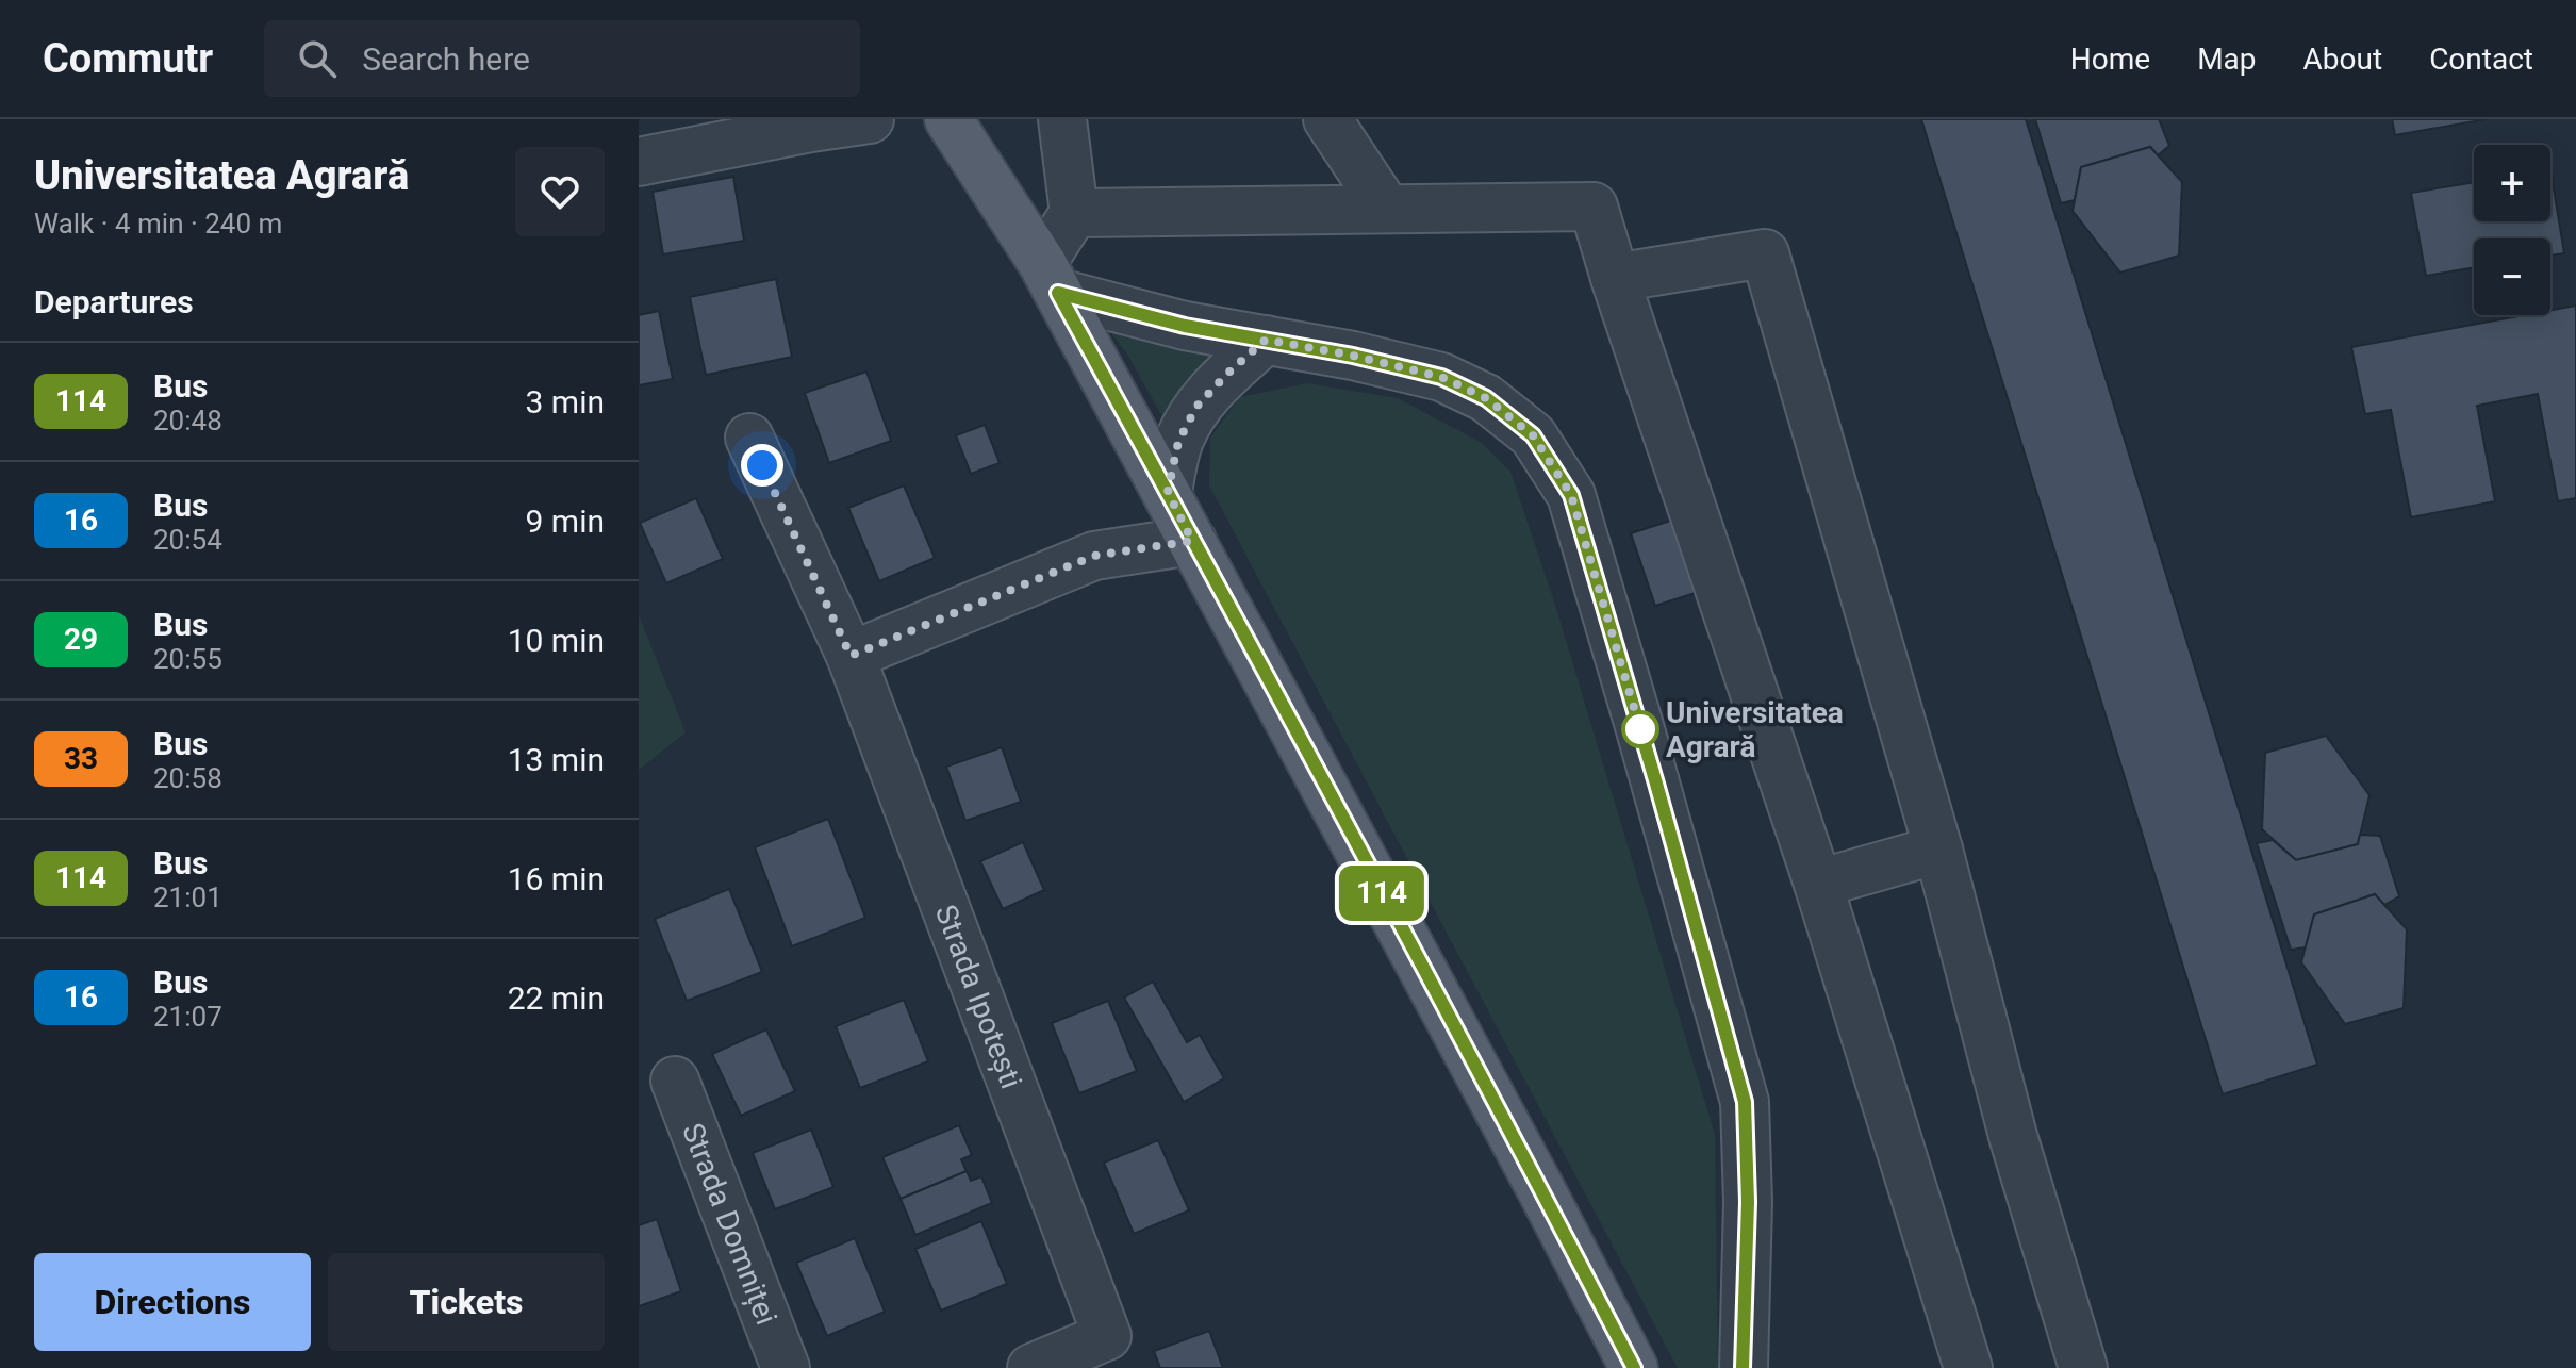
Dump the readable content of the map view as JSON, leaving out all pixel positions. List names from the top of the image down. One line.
{"streets":{"street":["Strada Ipotești","Strada Domniței"]},"places":["Universitatea Agrară"],"lines":["bus line 114"],"page":{"header":"Commutr","search":"Search here","nav":["Home","Map","About","Contact"],"heading":[["Universitatea Agrară","Walk · 4 min · 240 m"],"Departures"],"on_map":"114","map_buttons":["+","−"],"list":[{"mark":"114","name":"Bus","note":"20:48","value":"3 min"},{"mark":"16","name":"Bus","note":"20:54","value":"9 min"},{"mark":"29","name":"Bus","note":"20:55","value":"10 min"},{"mark":"33","name":"Bus","note":"20:58","value":"13 min"},{"mark":"114","name":"Bus","note":"21:01","value":"16 min"},{"mark":"16","name":"Bus","note":"21:07","value":"22 min"}],"buttons":["Directions","Tickets"]}}
